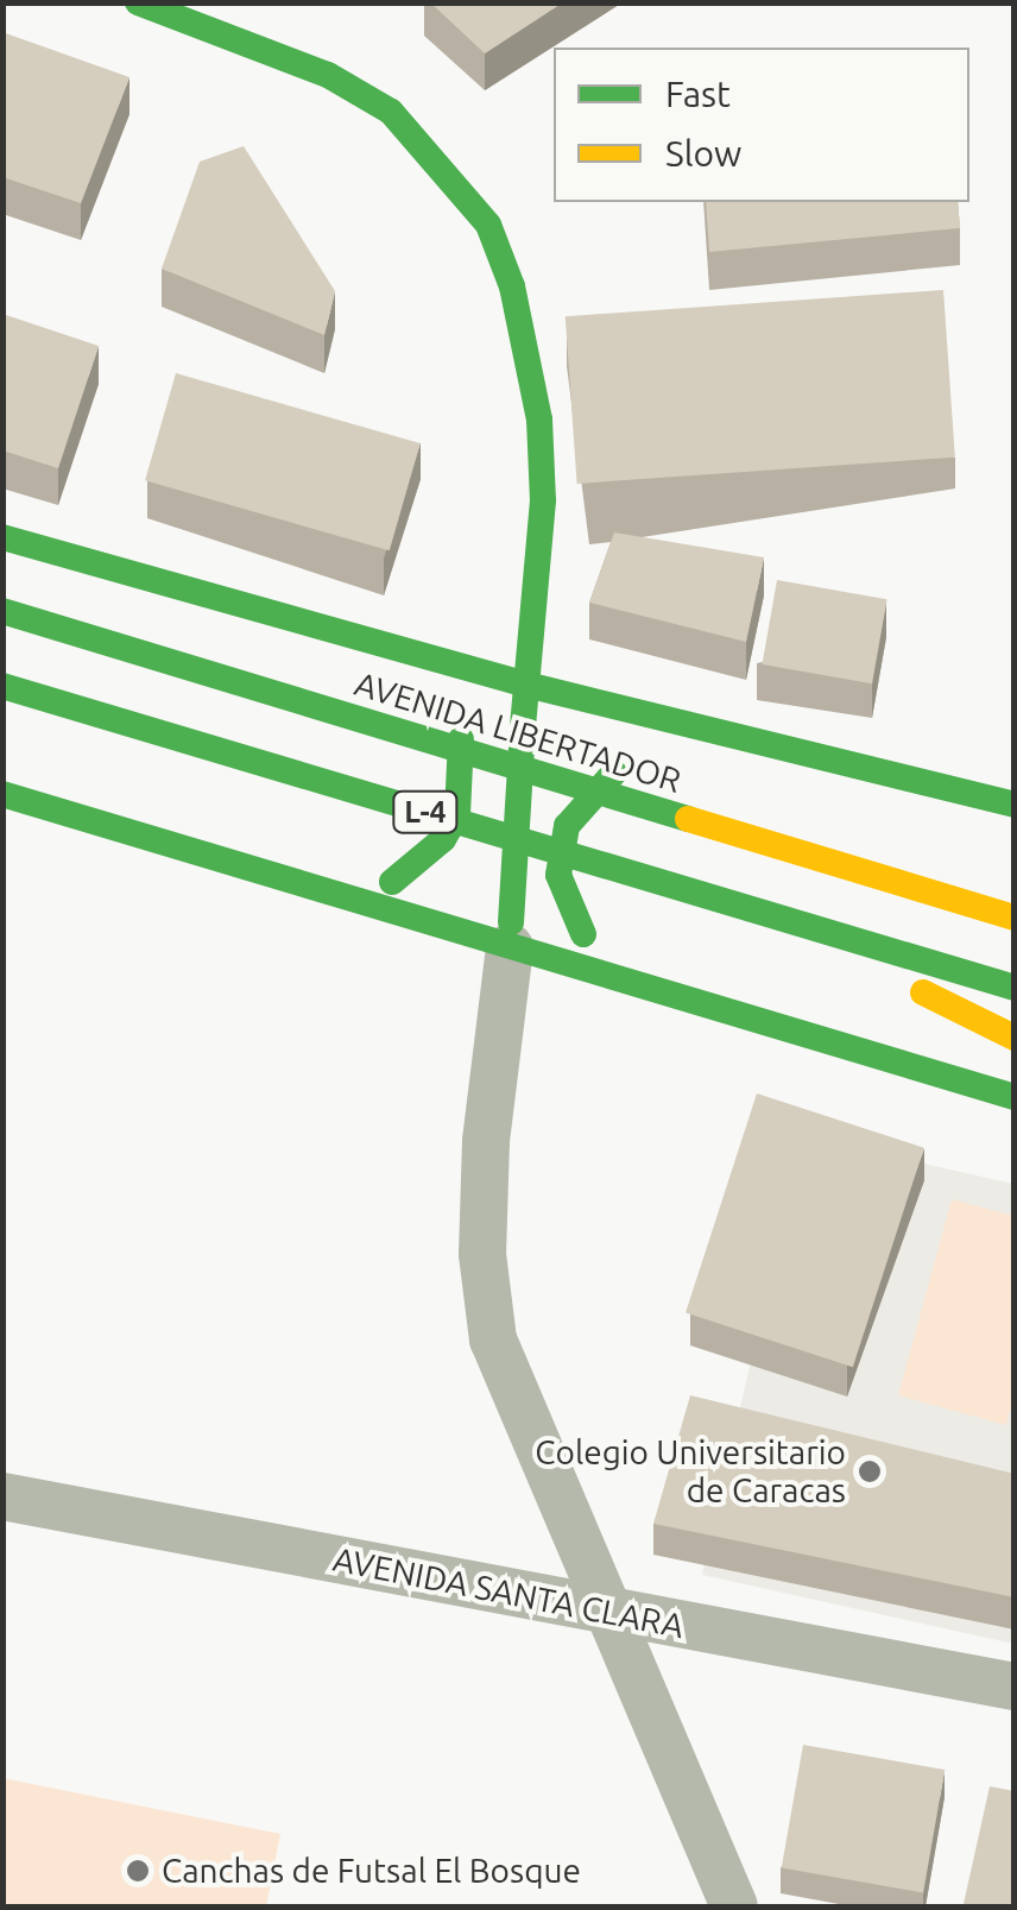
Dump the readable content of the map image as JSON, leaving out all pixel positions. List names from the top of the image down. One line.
{"streets":{"main road":["AVENIDA LIBERTADOR","L-4"],"street":["AVENIDA SANTA CLARA"]},"crossings":[["AVENIDA LIBERTADOR","L-4"]],"places":["Colegio Universitario de Caracas","Canchas de Futsal El Bosque"],"legend":["Fast","Slow"]}
